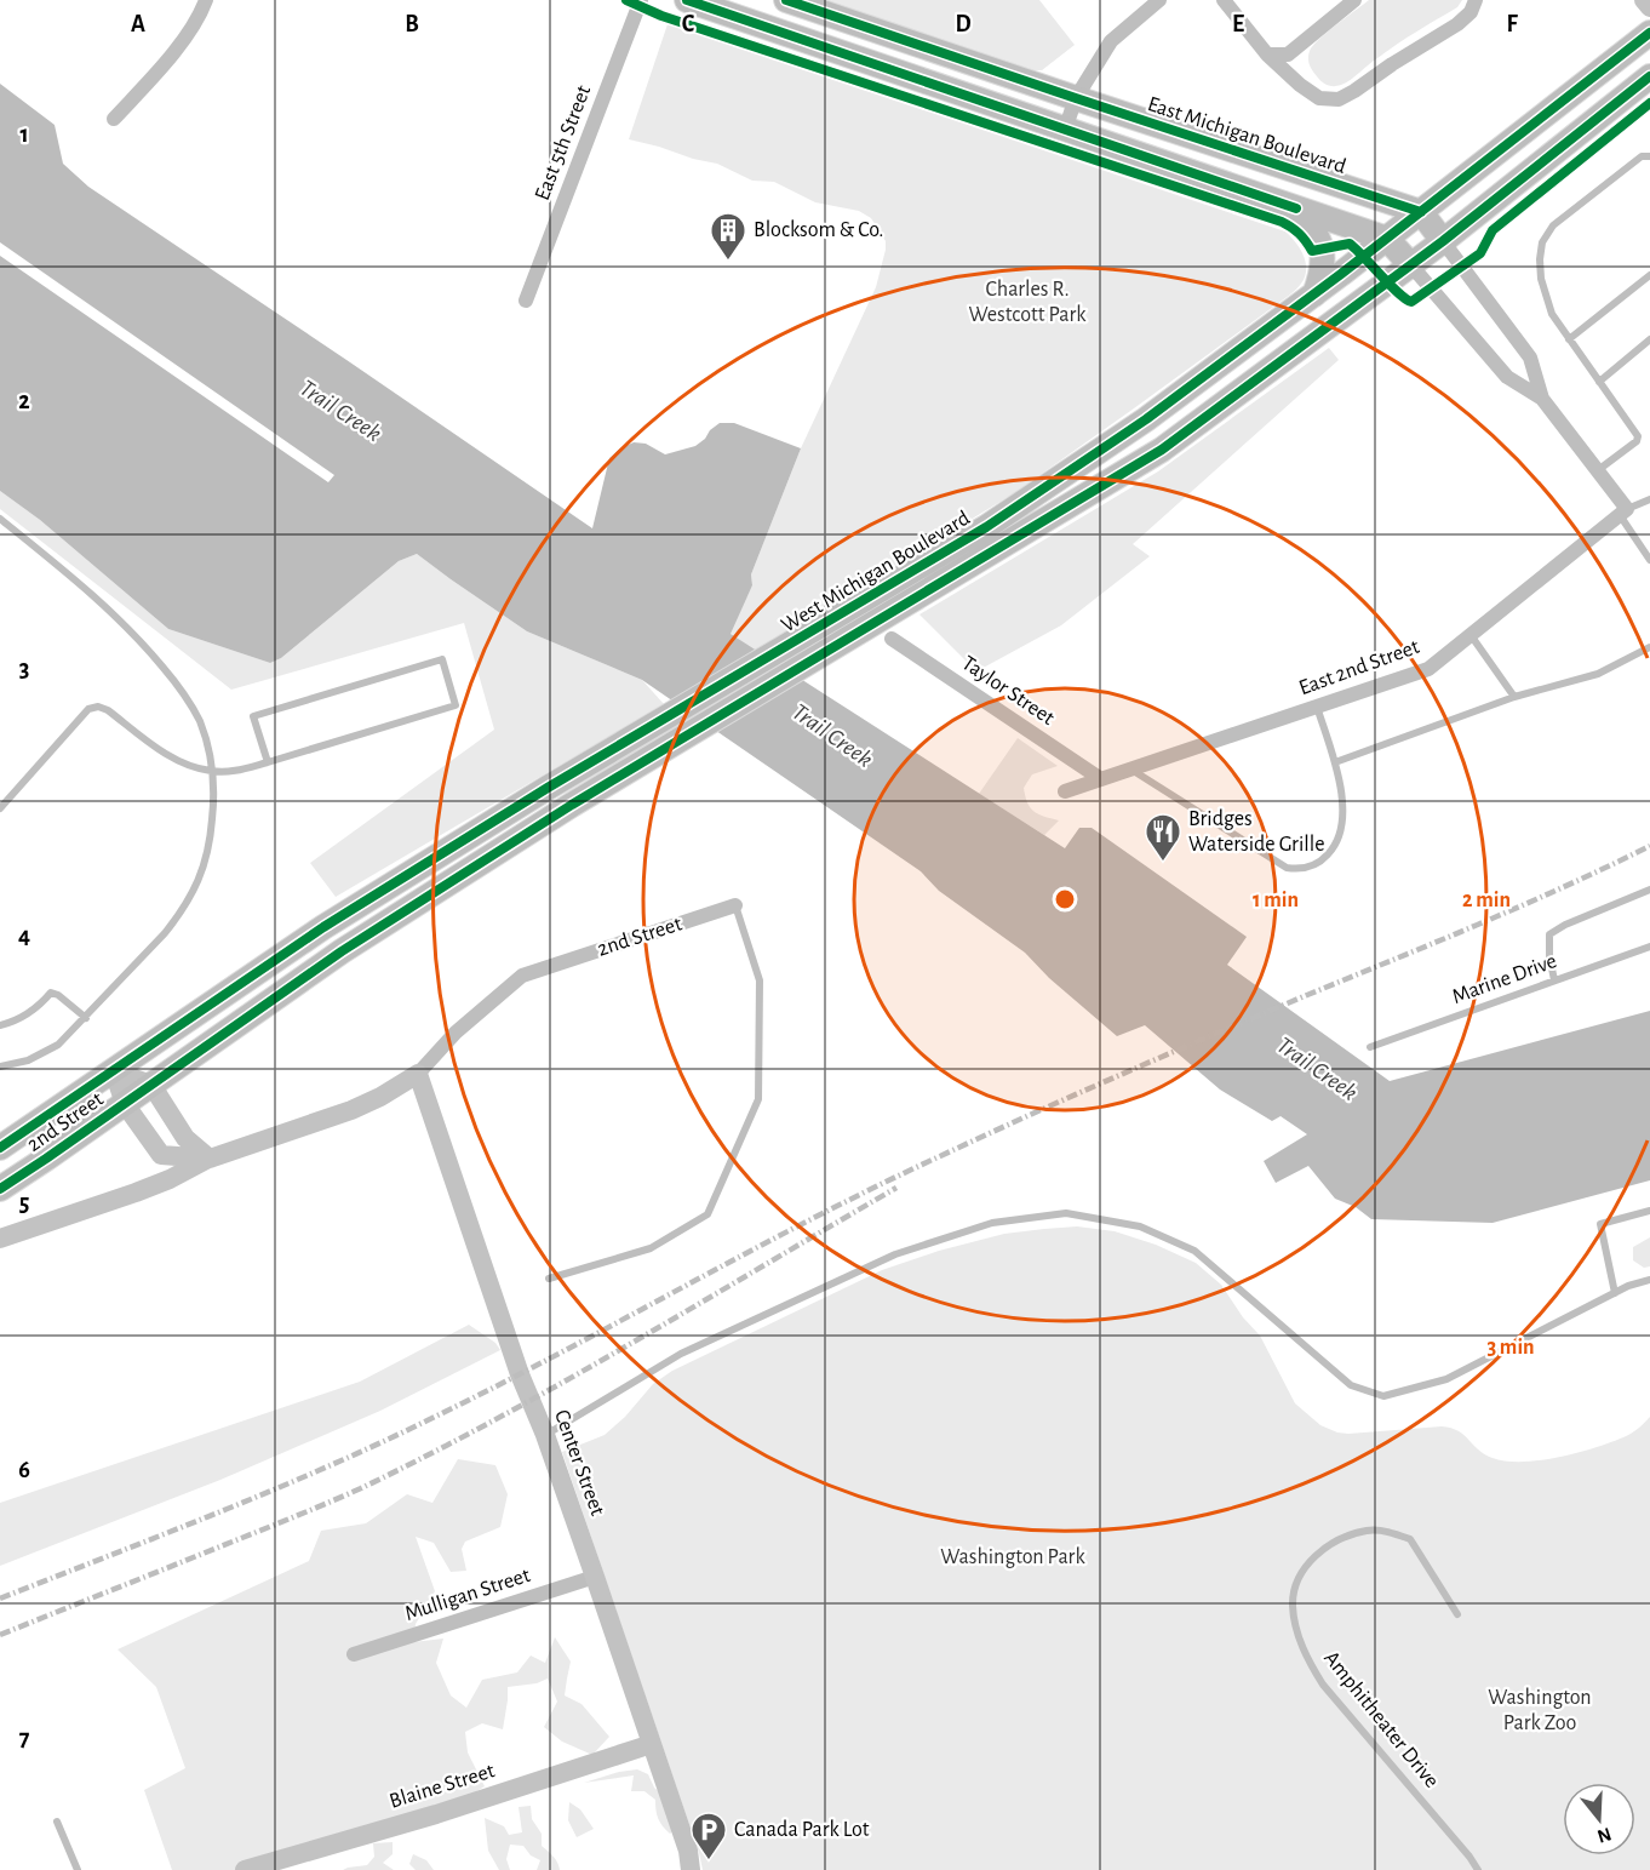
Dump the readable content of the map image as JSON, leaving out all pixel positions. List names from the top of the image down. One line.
{"streets":{"main road":["East Michigan Boulevard","West Michigan Boulevard","2nd Street"],"street":["East 5th Street","East 2nd Street","Taylor Street","Center Street","Mulligan Street","Blaine Street"],"lane":["Marine Drive","Amphitheater Drive"]},"crossings":[["East Michigan Boulevard","West Michigan Boulevard"],["West Michigan Boulevard","2nd Street"],["East 2nd Street","Taylor Street"],["2nd Street","Center Street"],["Center Street","Mulligan Street"],["Center Street","Blaine Street"]],"water":["Trail Creek"],"parks":["Charles R. Westcott Park","Washington Park","Washington Park Zoo"],"places":{"building":["Blocksom & Co."],"restaurant":["Bridges Waterside Grille"],"parking":["Canada Park Lot"]},"north":"bottom","grid":{"columns":["A","B","C","D","E","F"],"rows":["1","2","3","4","5","6","7"]},"rings":["1 min","2 min","3 min"]}
